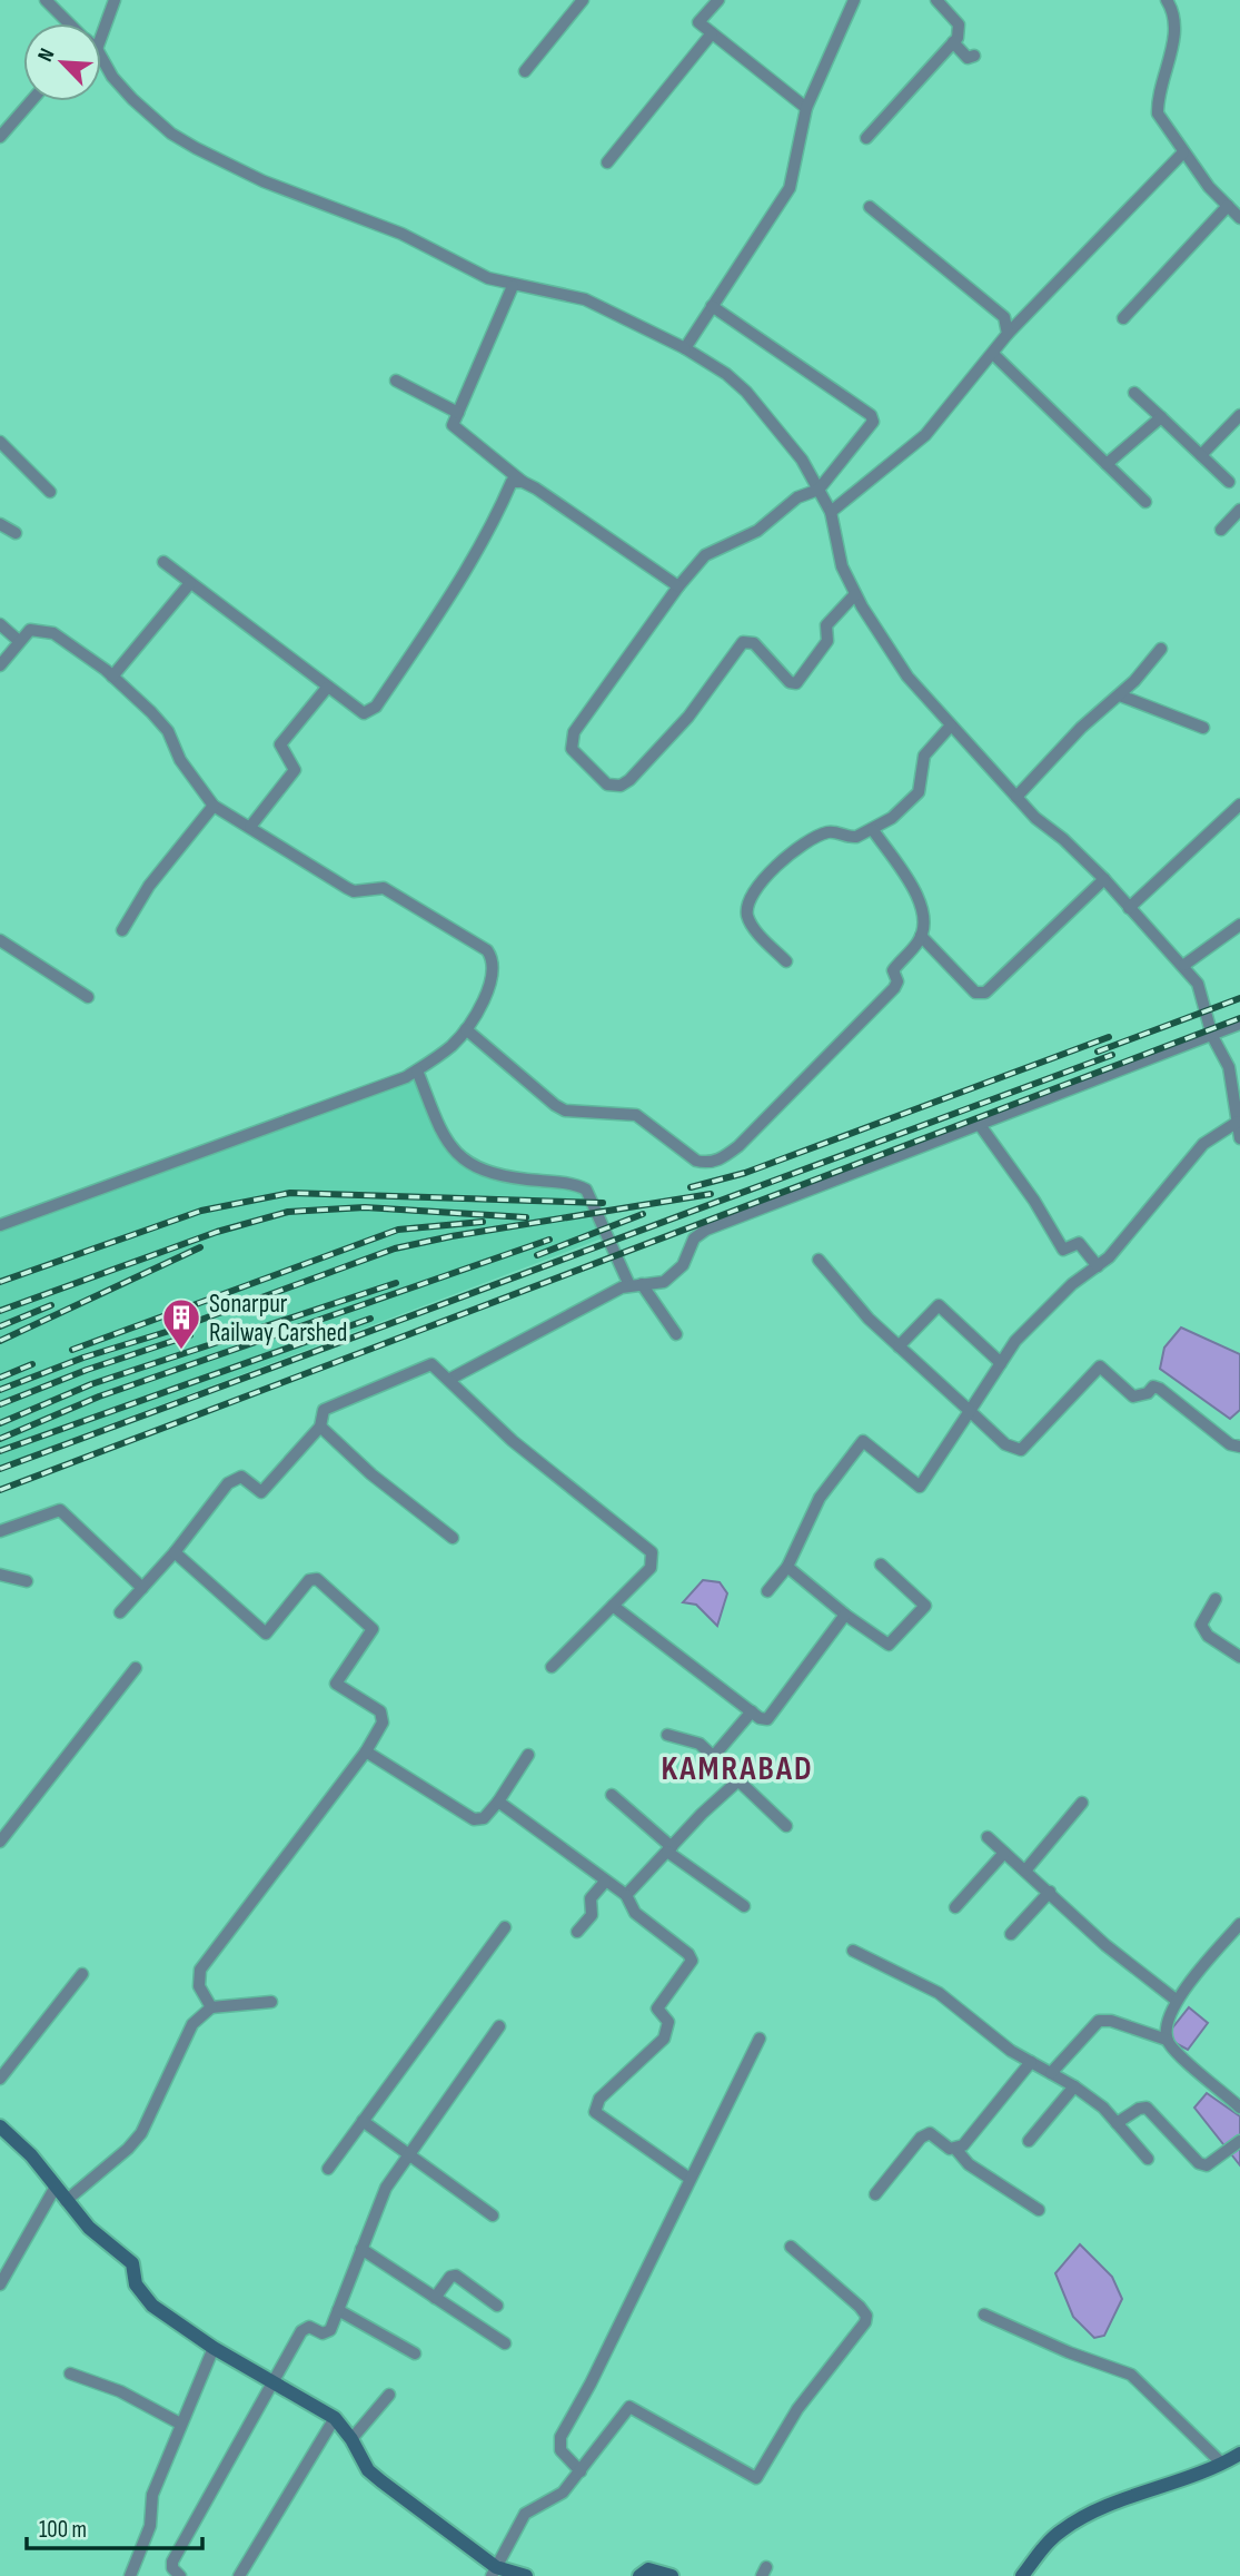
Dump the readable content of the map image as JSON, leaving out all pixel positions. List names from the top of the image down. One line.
{"districts":["KAMRABAD"],"places":{"building":["Sonarpur Railway Carshed"]},"scale_bar":"100 m","north":"top left"}
